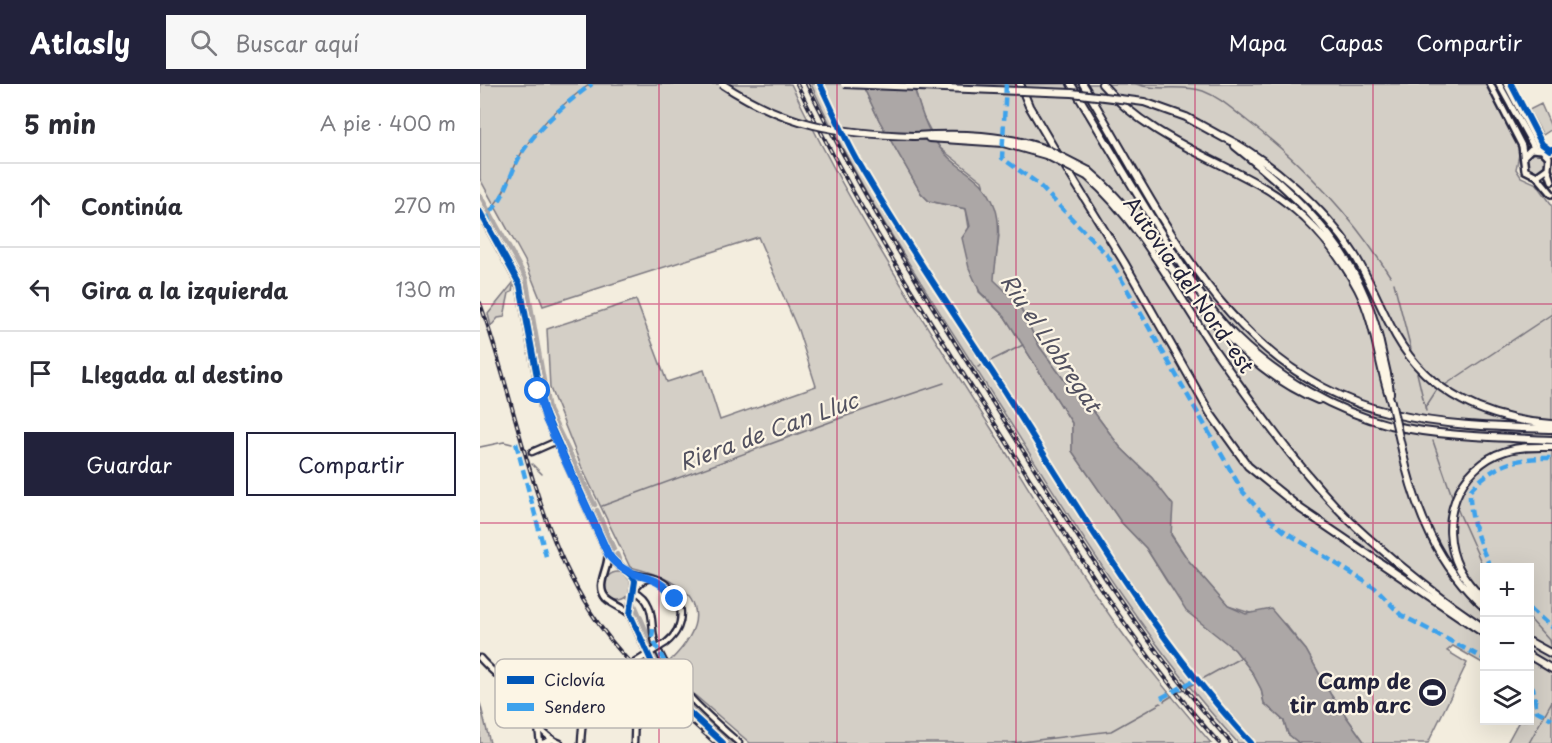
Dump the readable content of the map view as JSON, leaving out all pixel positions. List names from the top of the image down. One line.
{"streets":{"highway":["Autovia del Nord-est"]},"water":["Riu el Llobregat","Riera de Can Lluc"],"places":{"sports":["Camp de tir amb arc"]},"legend":["Ciclovía","Sendero"],"page":{"header":"Atlasly","search":"Buscar aquí","nav":["Mapa","Capas","Compartir"],"heading":["5 min","A pie · 400 m"],"list":[["Continúa","270 m"],["Gira a la izquierda","130 m"],"Llegada al destino"],"buttons":["Guardar","Compartir"],"map_buttons":["+","−"]}}
